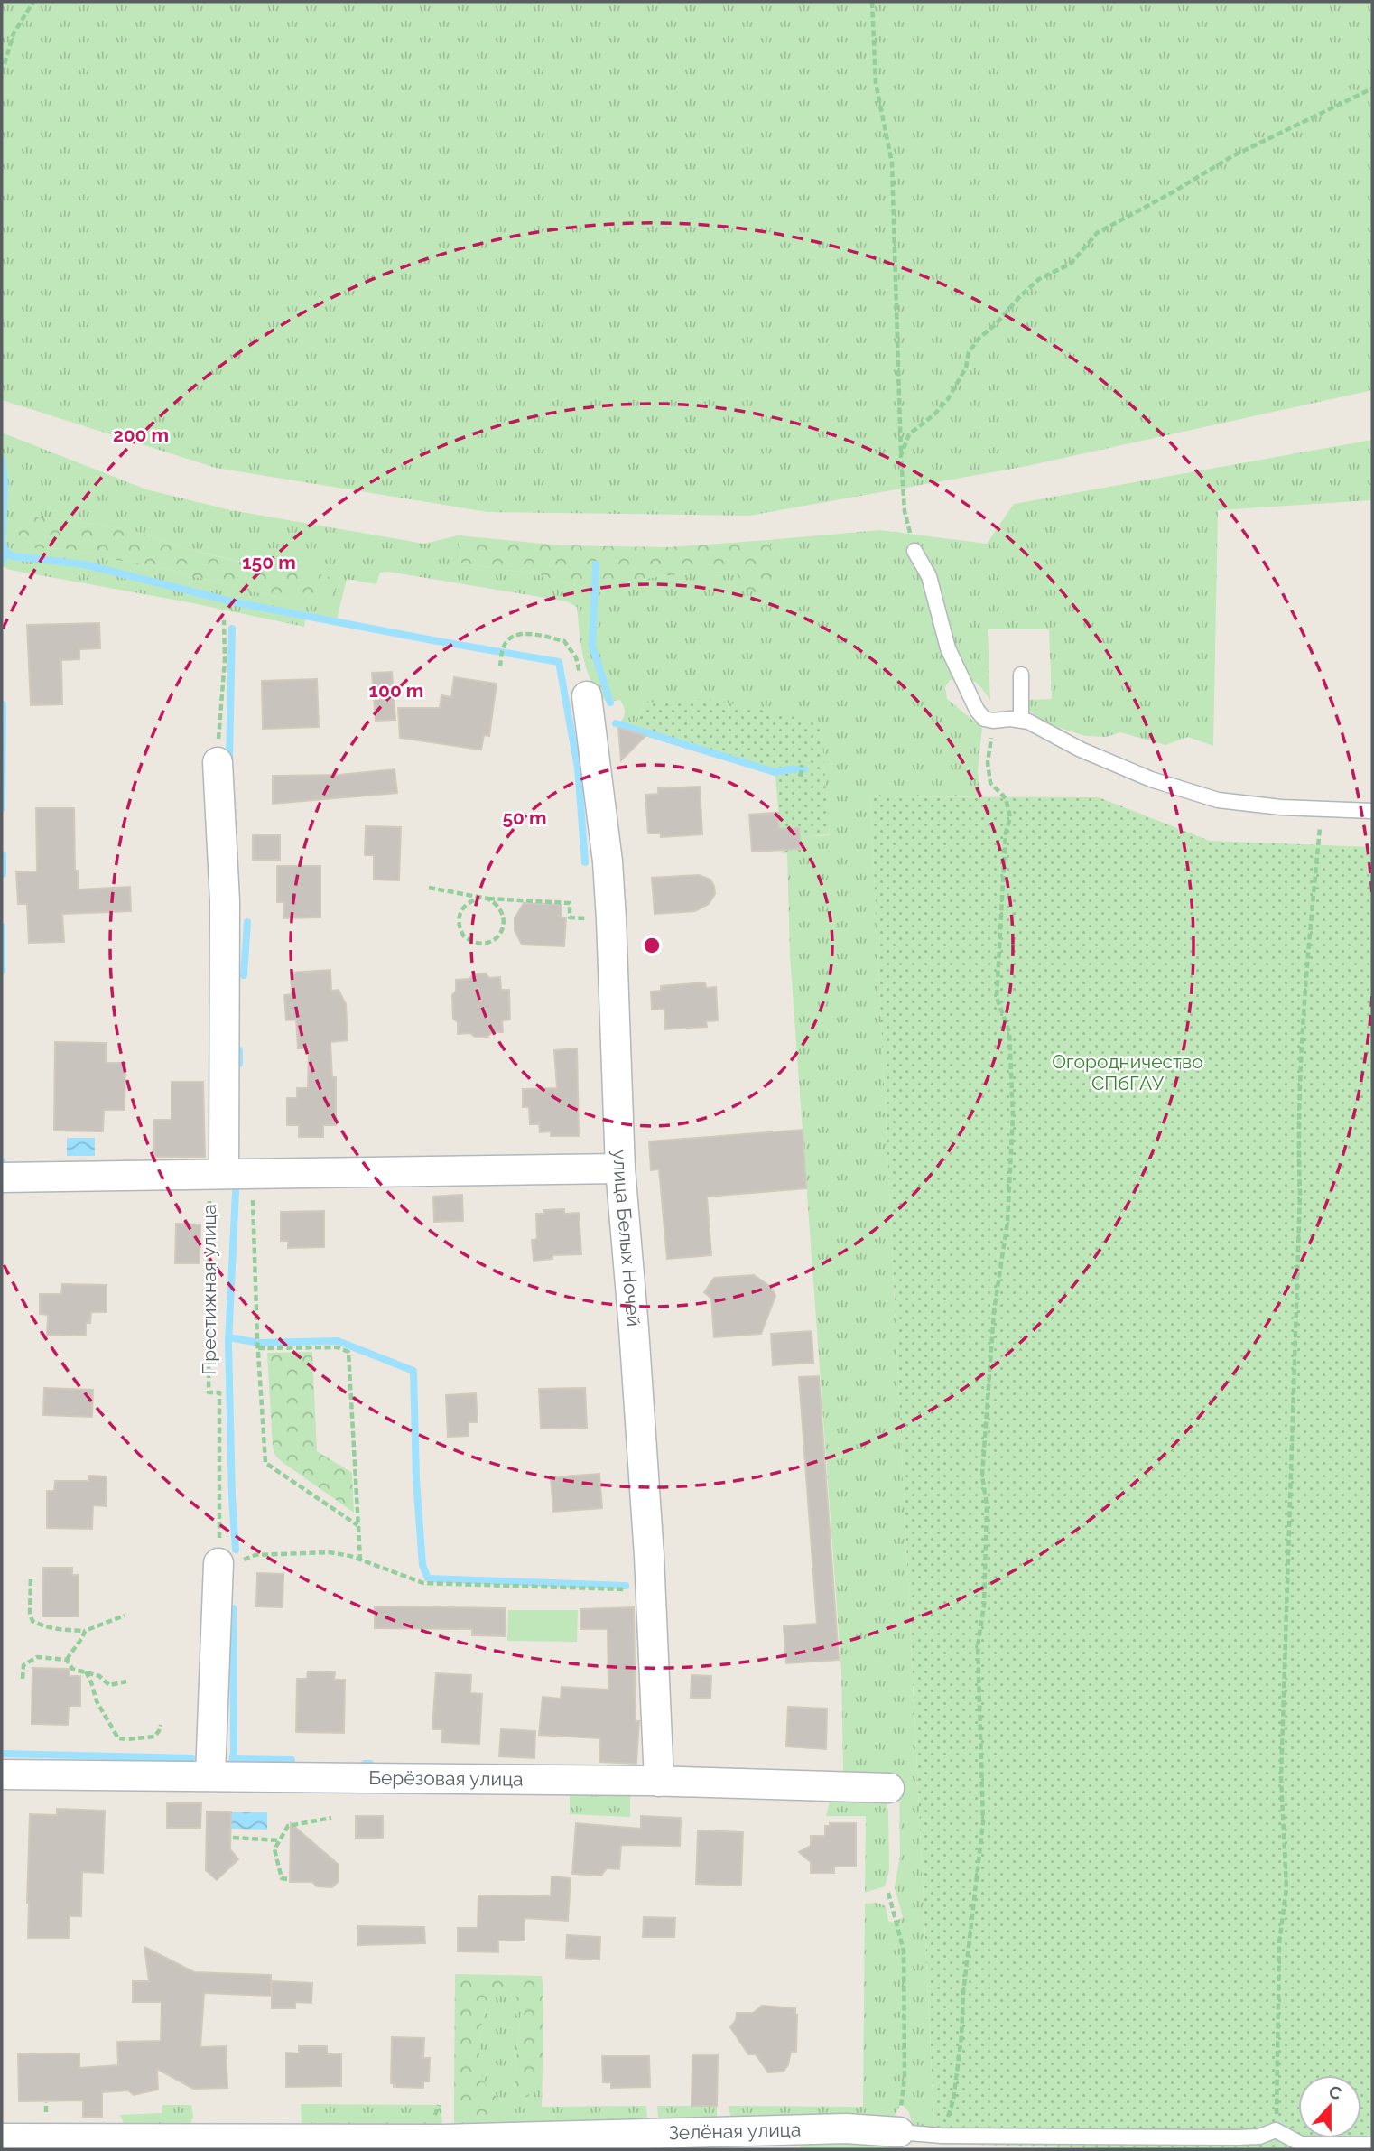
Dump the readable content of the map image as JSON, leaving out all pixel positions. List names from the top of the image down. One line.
{"streets":{"street":["улица Белых Ночей","Берёзовая улица","Зелёная улица"],"path":["Престижная улица"]},"crossings":[["улица Белых Ночей","Берёзовая улица"]],"parks":["Огородничество СПбГАУ"],"north":"top","rings":["200 m","150 m","100 m","50 m"]}
